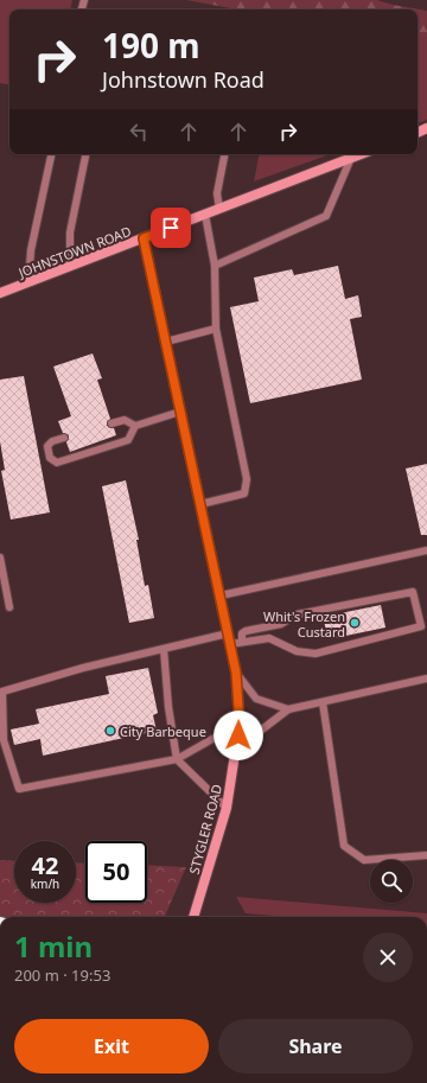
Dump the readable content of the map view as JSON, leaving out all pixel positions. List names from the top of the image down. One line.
{"streets":{"main road":["JOHNSTOWN ROAD","STYGLER ROAD"]},"crossings":[["JOHNSTOWN ROAD","STYGLER ROAD"]],"places":["Whit's Frozen Custard","City Barbeque"],"page":{"turn":["190 m","Johnstown Road"],"speed":"42 km/h","limit":"50","heading":["1 min","200 m · 19:53"],"buttons":["Exit","Share"]}}
